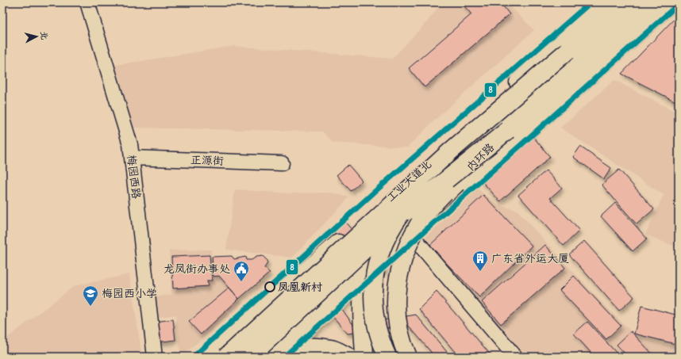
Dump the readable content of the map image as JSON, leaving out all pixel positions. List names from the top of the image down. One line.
{"streets":{"main road":["内环路","工业大道北"],"street":["正源街","梅园西路"]},"crossings":[["正源街","梅园西路"]],"places":{"building":["广东省外运大厦"],"public building":["龙凤街办事处"],"other":["凤凰新村"],"school or university":["梅园西小学"]},"lines":["transit line 8"],"north":"right"}
